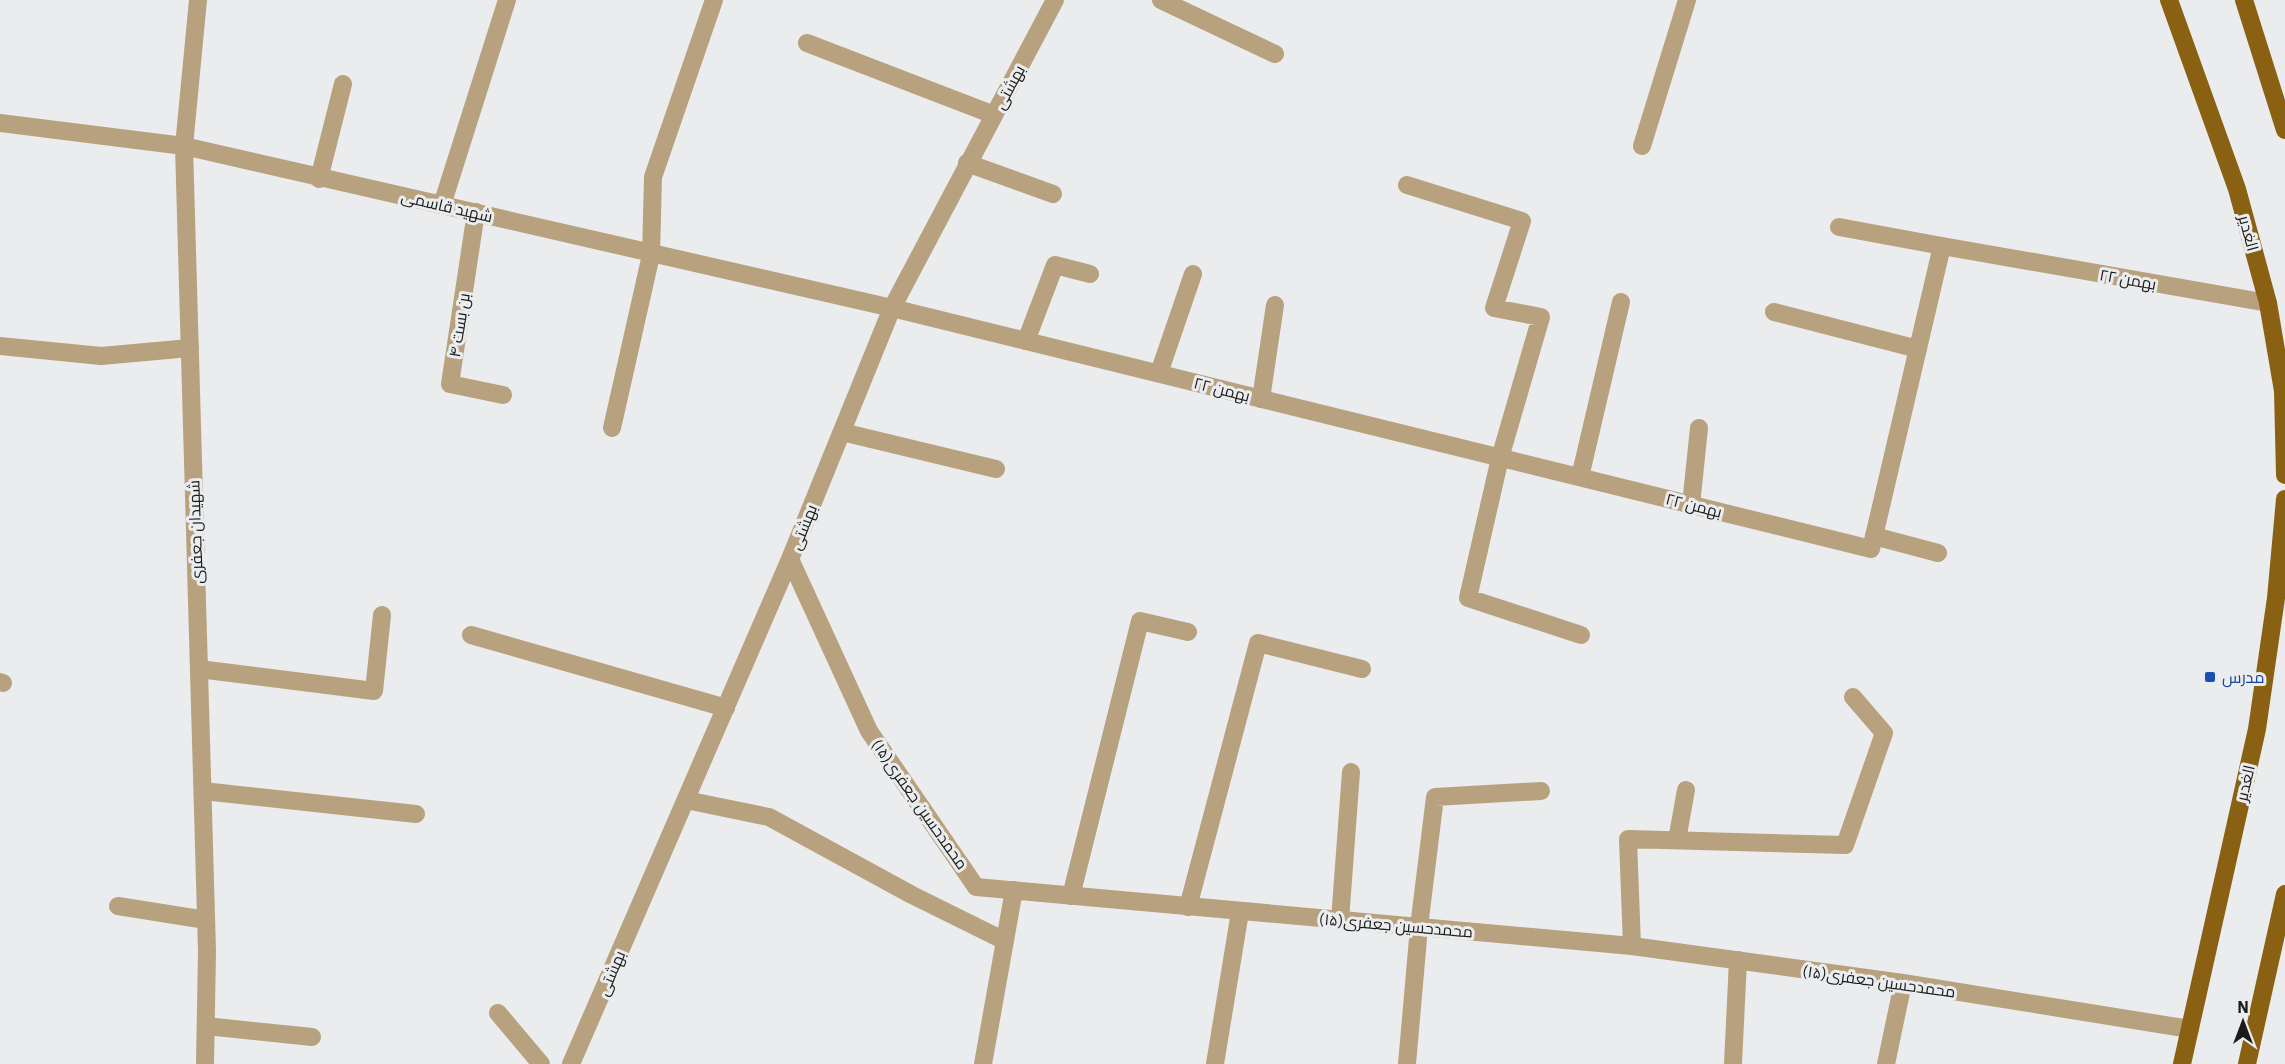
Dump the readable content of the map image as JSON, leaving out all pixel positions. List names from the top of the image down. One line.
{"streets":{"main road":["الغدیر"],"street":["بهشتی","شهید قاسمی","۲۲ بهمن","بن بست ۴","شهیدان جعفری","محمدحسین جعفری(۱۵)"]},"crossings":[["بهشتی","شهید قاسمی"],["بهشتی","۲۲ بهمن"],["بهشتی","محمدحسین جعفری(۱۵)"],["شهید قاسمی","۲۲ بهمن"],["شهید قاسمی","بن بست ۴"],["شهید قاسمی","شهیدان جعفری"],["الغدیر","۲۲ بهمن"],["الغدیر","محمدحسین جعفری(۱۵)"]],"places":{"transit":["مدرس"]},"north":"top"}
